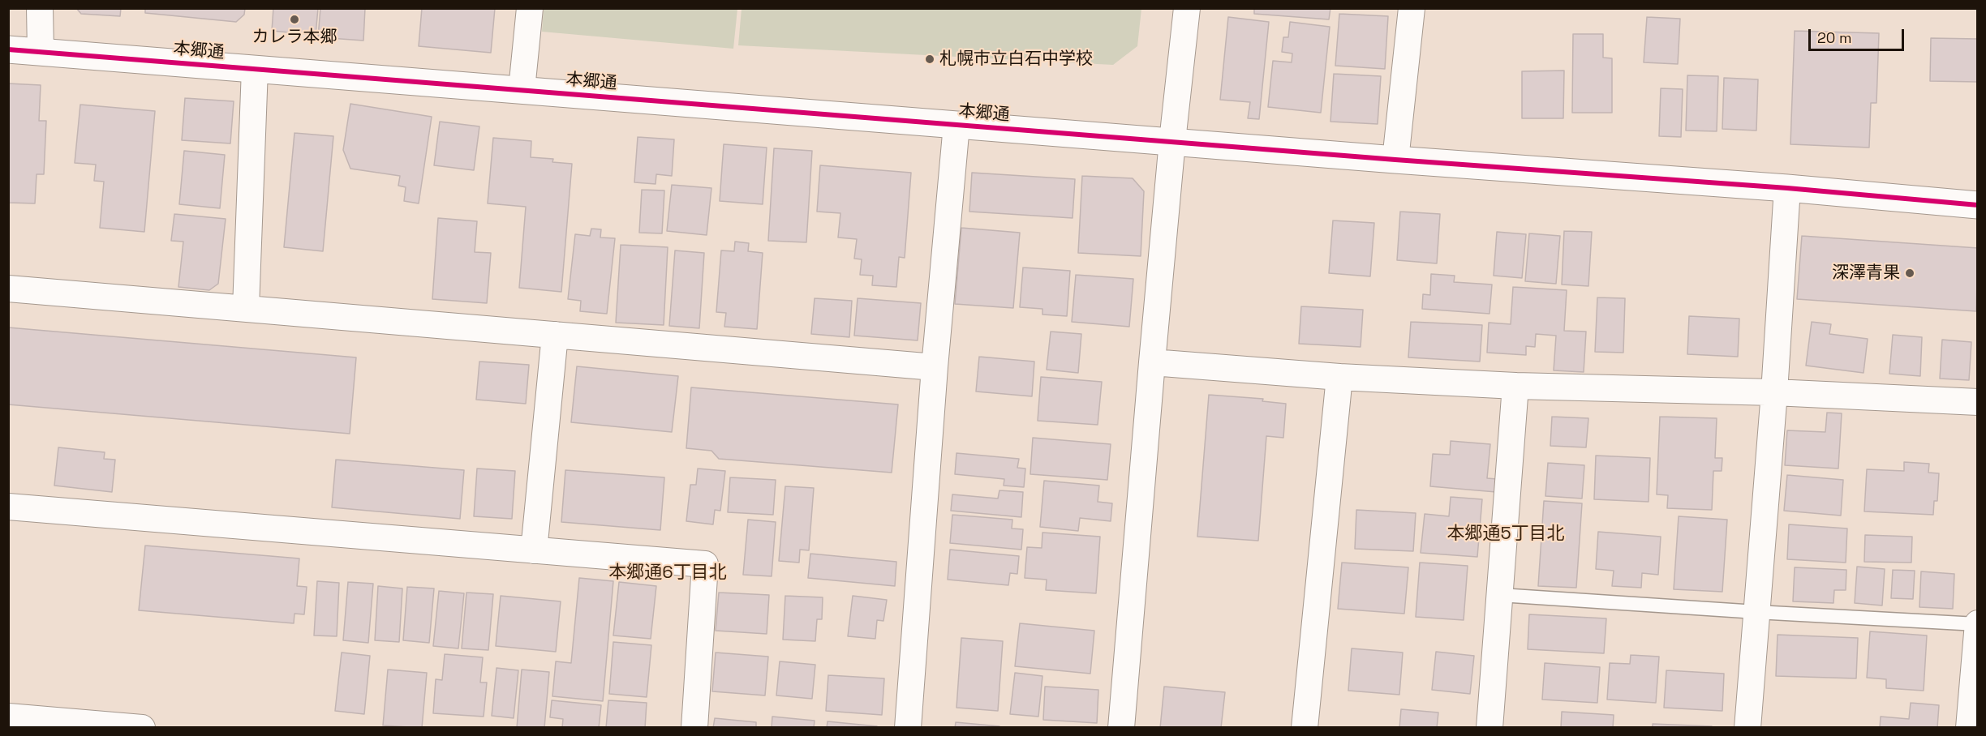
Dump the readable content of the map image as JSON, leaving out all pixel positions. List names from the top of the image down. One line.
{"streets":{"street":["本郷通"]},"districts":["本郷通5丁目北","本郷通6丁目北"],"places":["カレラ本郷","札幌市立白石中学校","深澤青果"],"scale_bar":"20 m"}
